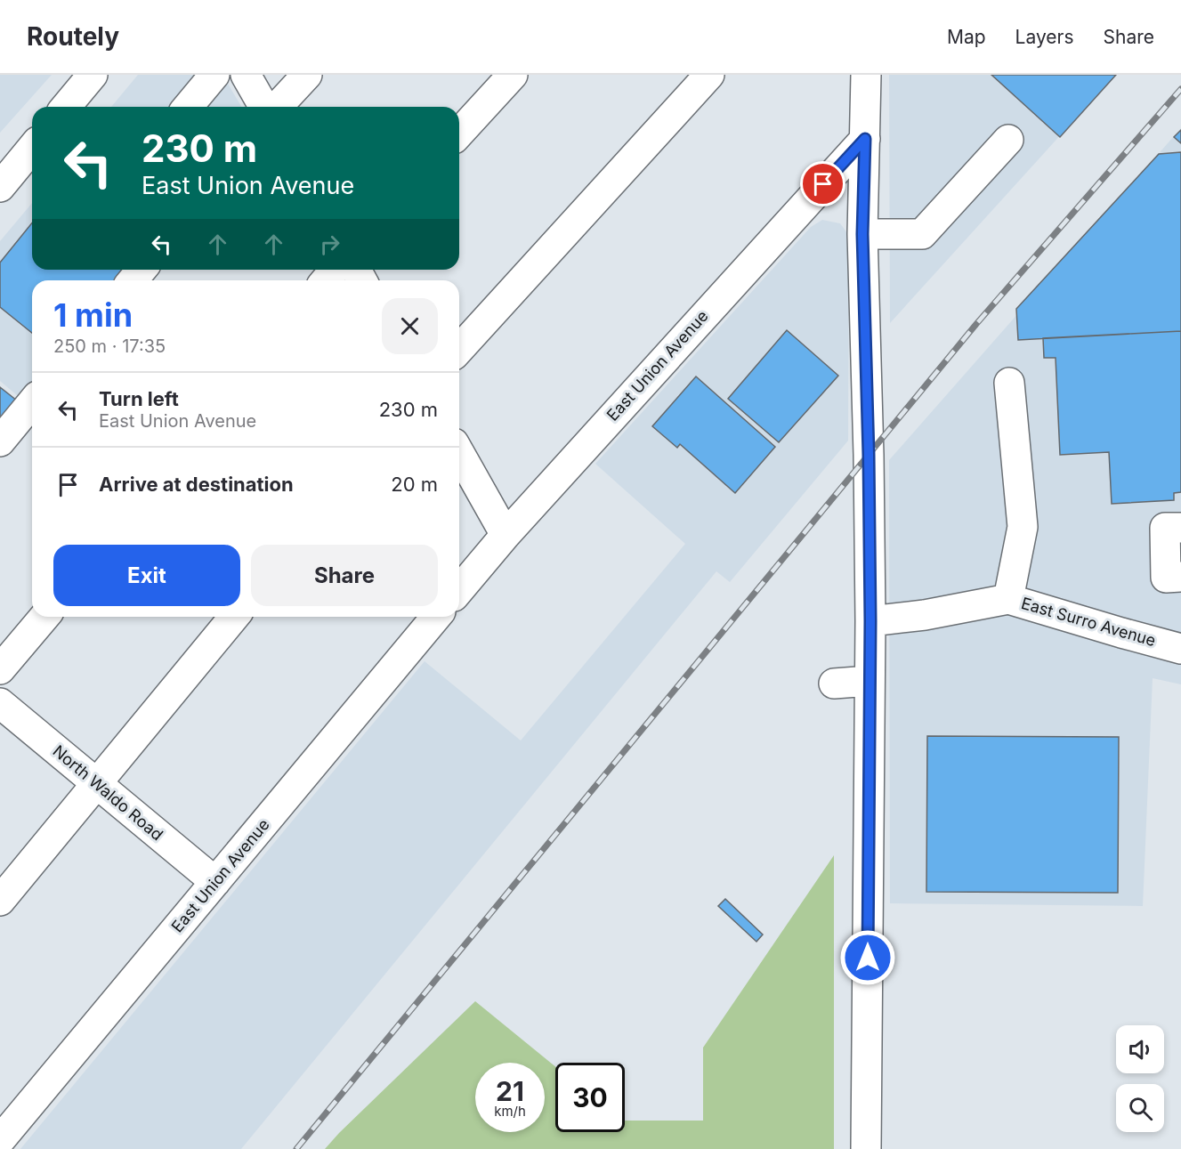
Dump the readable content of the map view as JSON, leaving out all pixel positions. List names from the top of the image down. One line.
{"streets":{"street":["East Union Avenue","East Surro Avenue","North Waldo Road"]},"crossings":[["East Union Avenue","North Waldo Road"]],"page":{"header":"Routely","nav":["Map","Layers","Share"],"turn":["230 m","East Union Avenue"],"heading":["1 min","250 m · 17:35"],"list":[{"name":"Turn left","note":"East Union Avenue","value":"230 m"},{"name":"Arrive at destination","value":"20 m"}],"buttons":["Exit","Share"],"speed":"21 km/h","limit":"30"}}
